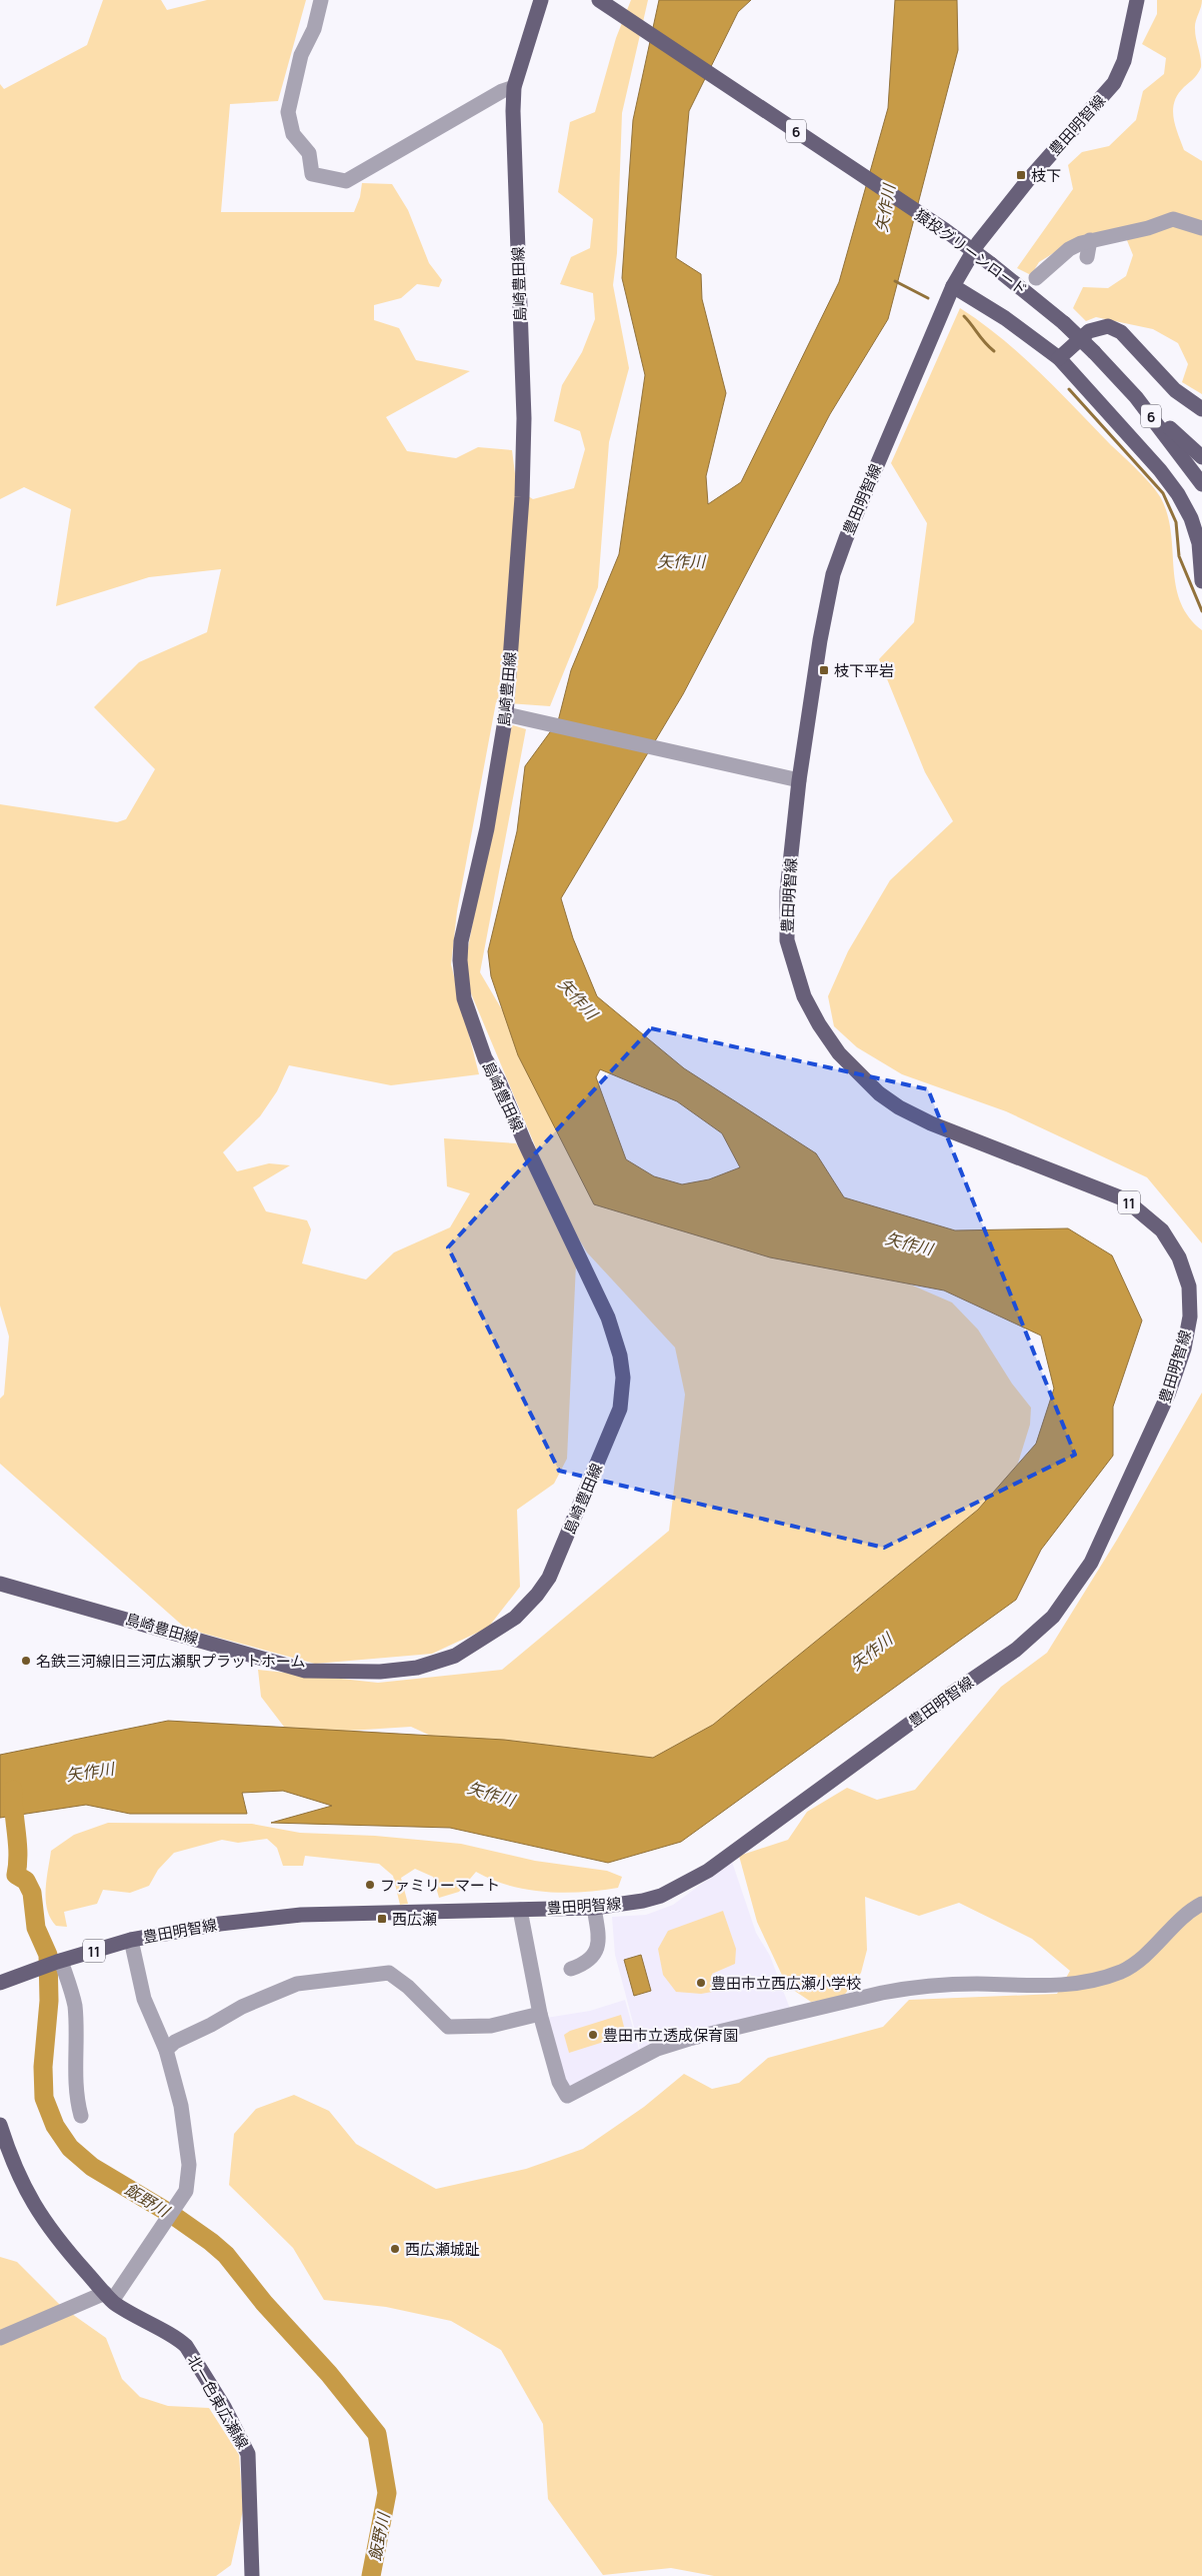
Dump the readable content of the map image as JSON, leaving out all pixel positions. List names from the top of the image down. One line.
{"streets":{"main road":["豊田明智線","6","猿投グリーンロード","島崎豊田線","11","北一色東広瀬線"]},"water":["矢作川","飯野川"],"places":{"transit":["枝下","枝下平岩","西広瀬"],"other":["名鉄三河線旧三河広瀬駅プラットホーム","ファミリーマート","豊田市立西広瀬小学校","豊田市立透成保育園","西広瀬城趾"]}}
